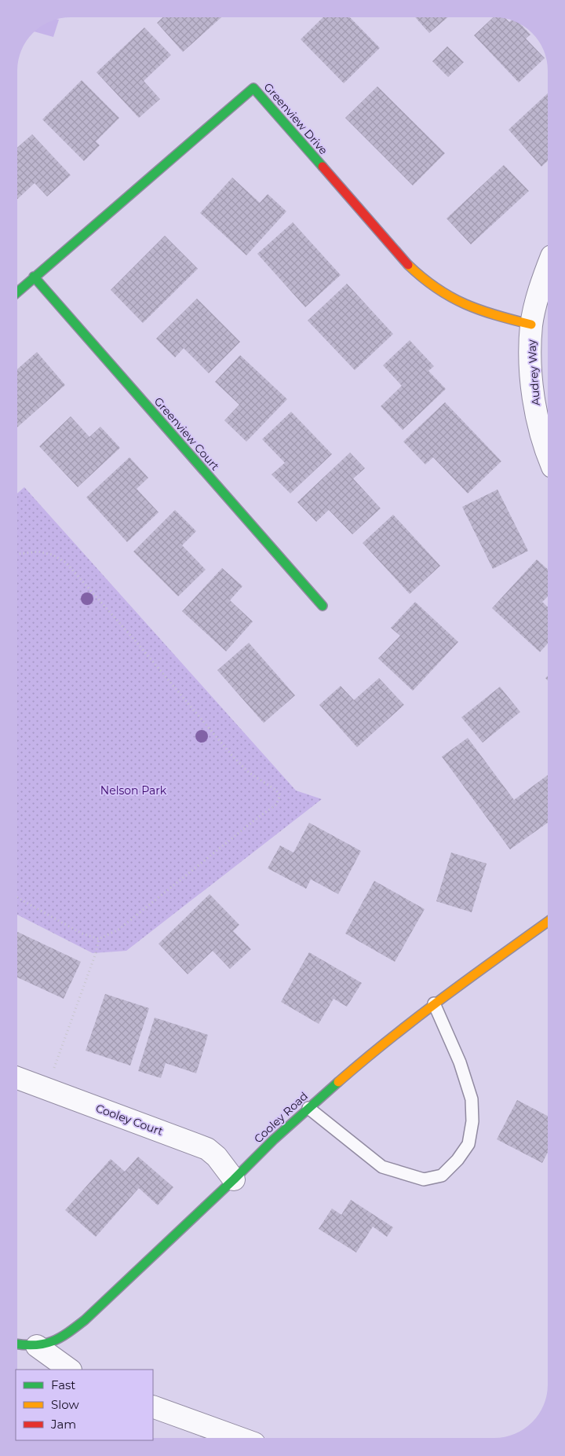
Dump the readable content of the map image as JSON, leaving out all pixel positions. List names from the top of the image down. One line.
{"streets":{"street":["Greenview Drive","Audrey Way","Greenview Court","Cooley Road","Cooley Court"]},"crossings":[["Greenview Drive","Audrey Way"],["Greenview Drive","Greenview Court"],["Cooley Road","Cooley Court"]],"parks":["Nelson Park"],"legend":["Fast","Slow","Jam"]}
